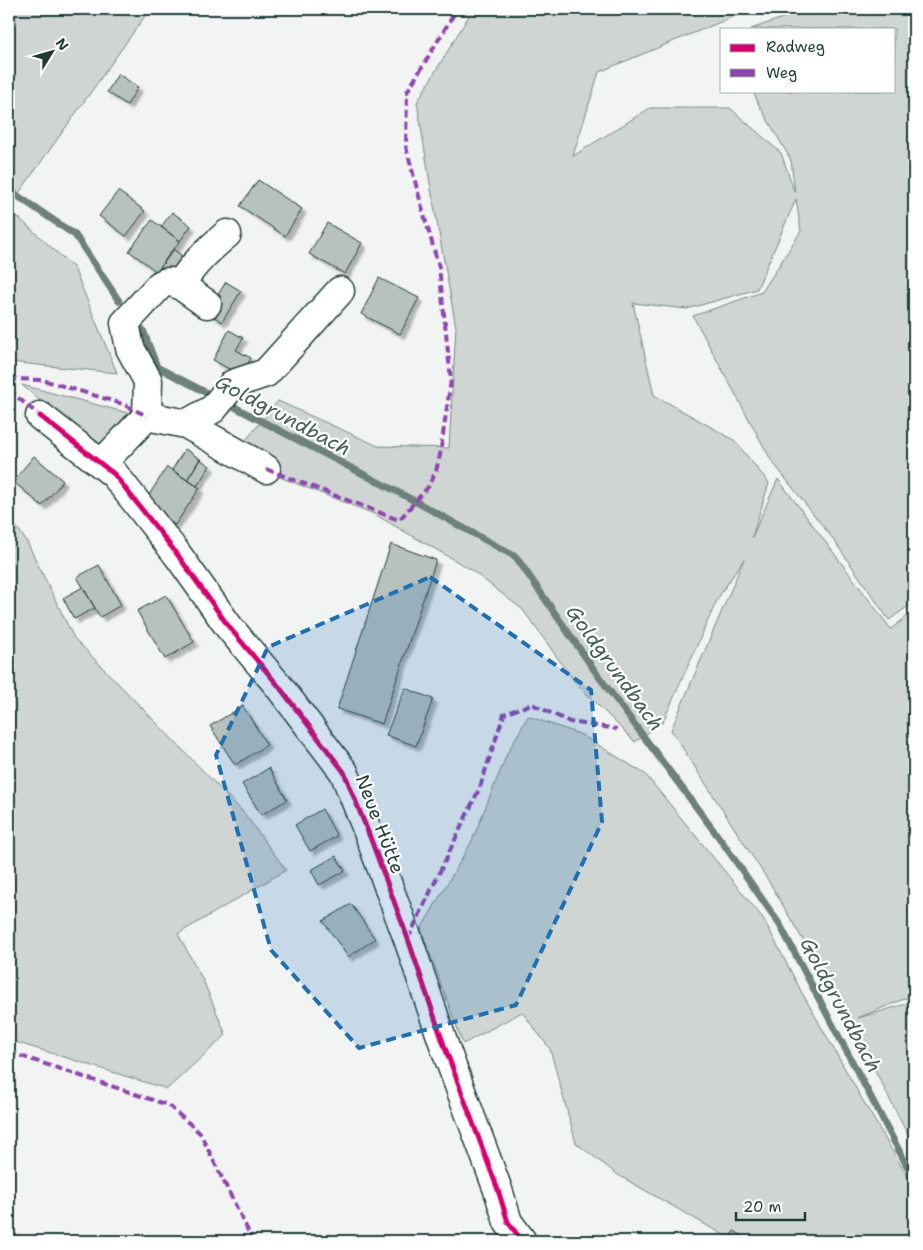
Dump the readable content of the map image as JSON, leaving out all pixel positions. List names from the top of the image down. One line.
{"streets":{"street":["Neue Hütte"]},"water":["Goldgrundbach"],"legend":["Radweg","Weg"],"scale_bar":"20 m","north":"top right"}
